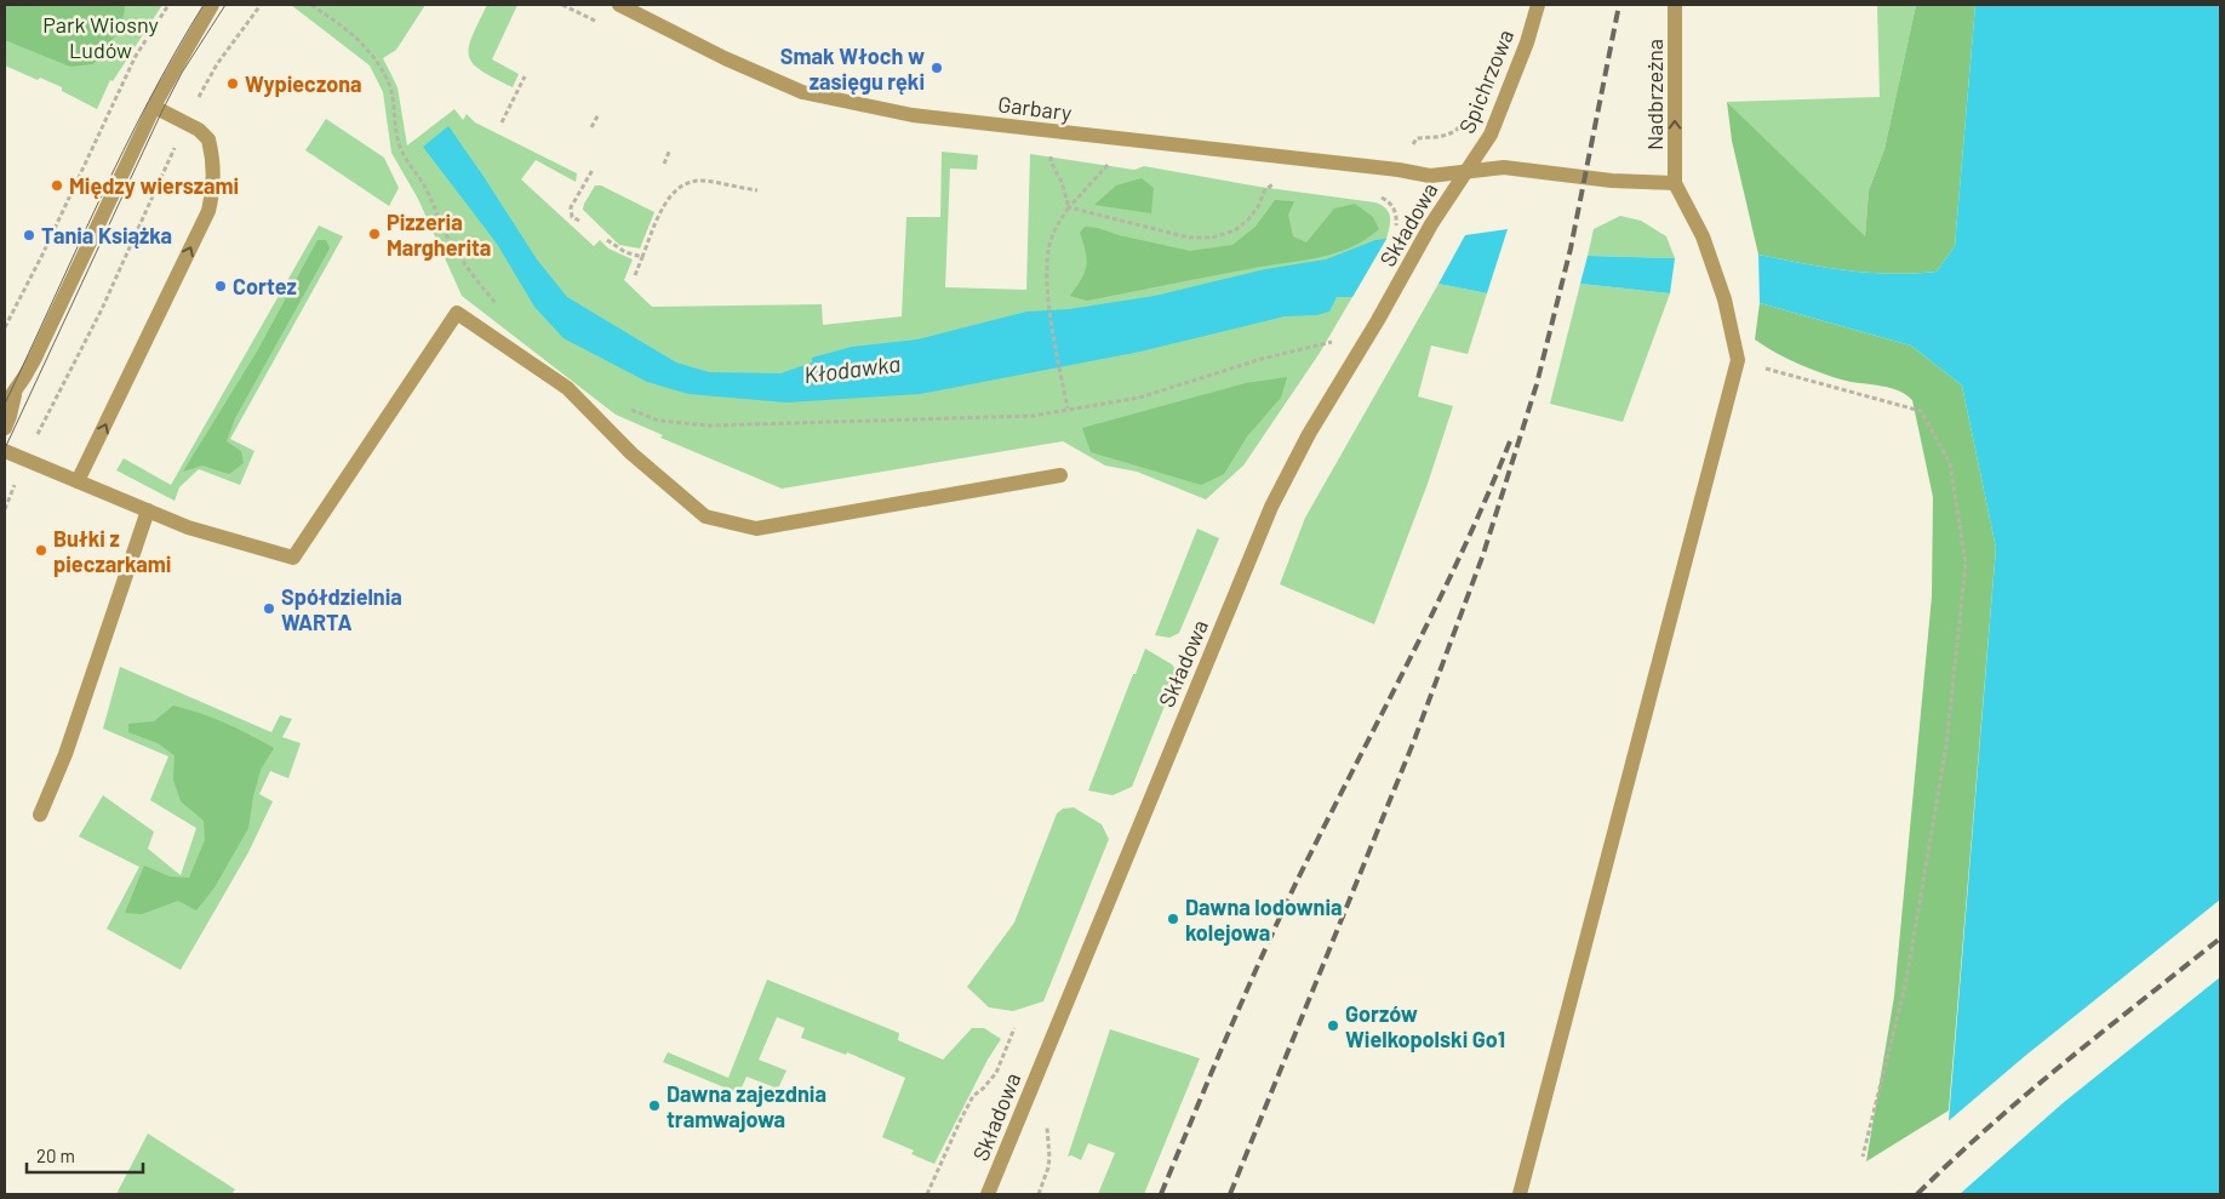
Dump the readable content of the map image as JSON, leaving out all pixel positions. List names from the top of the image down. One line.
{"streets":{"street":["Spichrzowa","Nadbrzeżna","Garbary","Składowa"]},"crossings":[["Spichrzowa","Garbary"],["Spichrzowa","Składowa"],["Nadbrzeżna","Garbary"],["Garbary","Składowa"]],"one_way":["Nadbrzeżna"],"water":["Kłodawka"],"parks":["Park Wiosny Ludów"],"places":["Smak Włoch w zasięgu ręki","Wypieczona","Między wierszami","Pizzeria Margherita","Tania Książka","Cortez","Bułki z pieczarkami","Spółdzielnia WARTA","Dawna lodownia kolejowa","Gorzów Wielkopolski Go1","Dawna zajezdnia tramwajowa"],"scale_bar":"20 m"}
